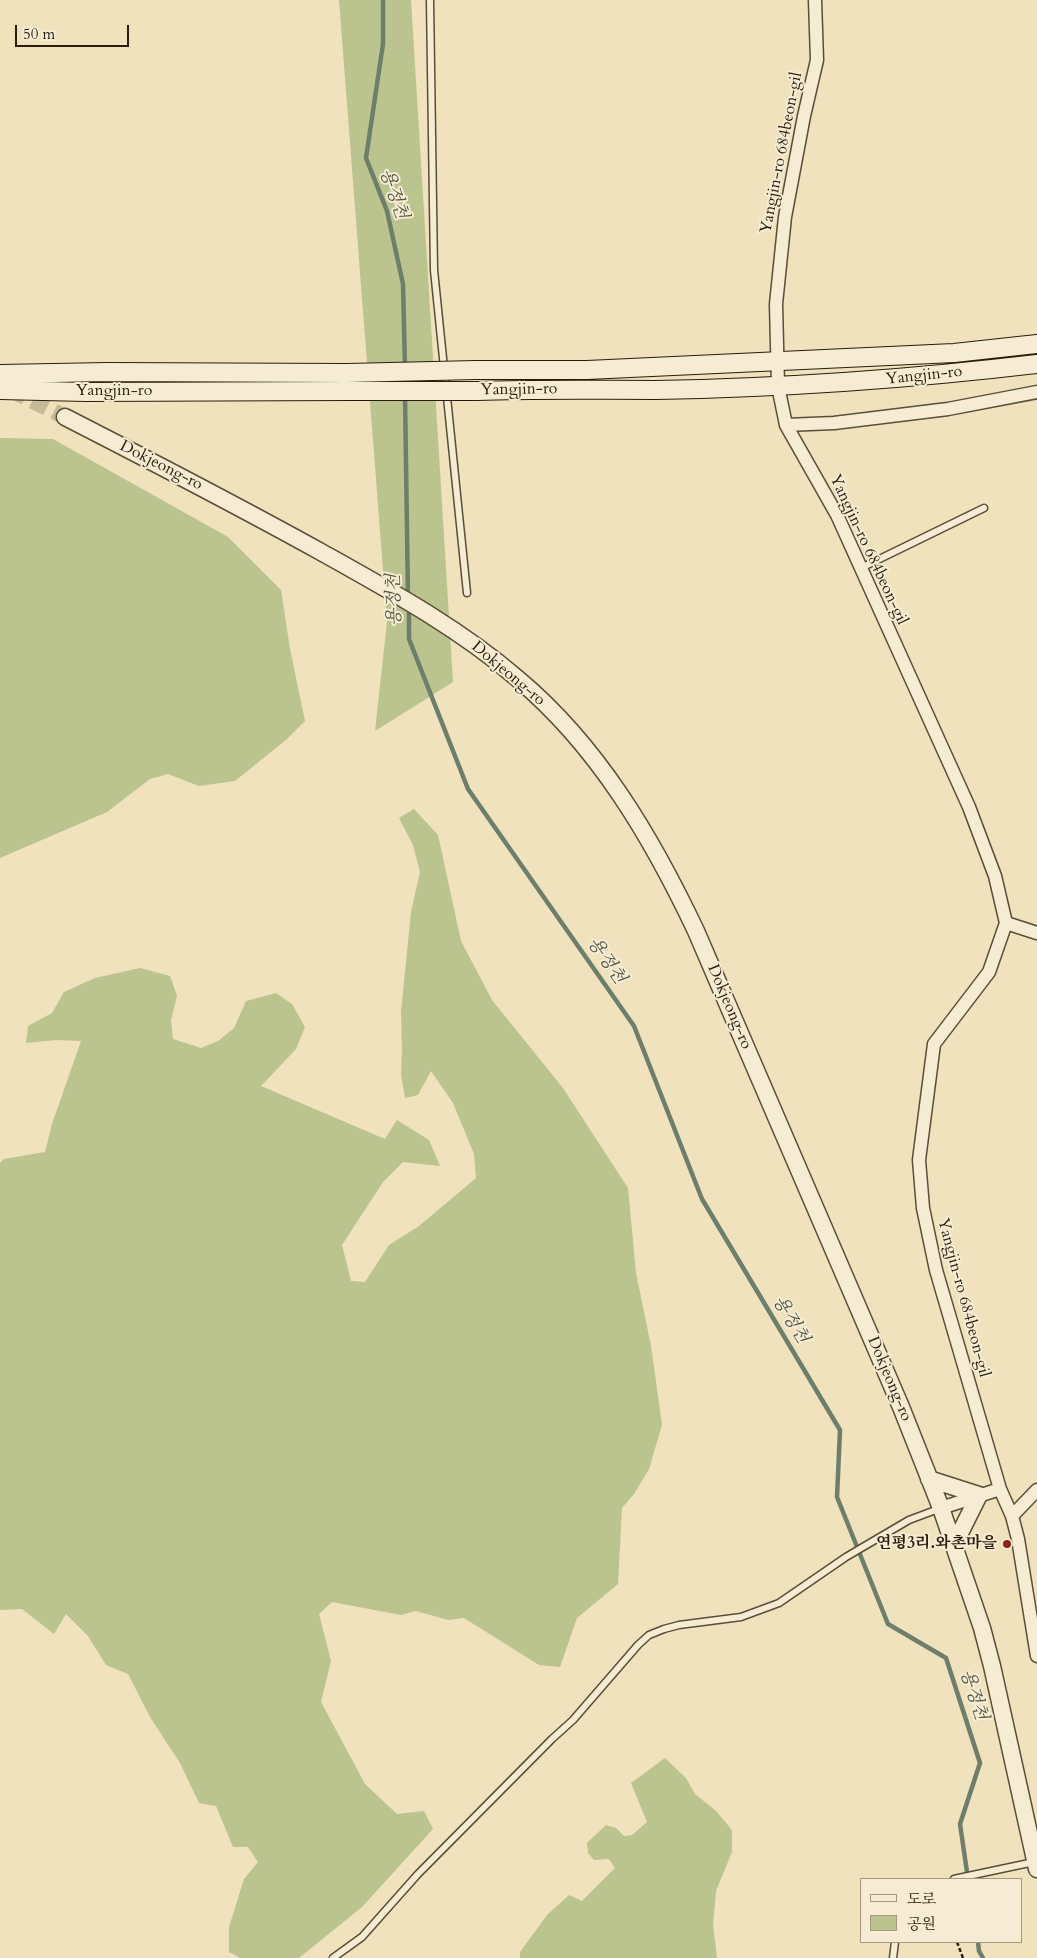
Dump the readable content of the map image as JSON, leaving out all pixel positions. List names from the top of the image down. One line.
{"streets":{"main road":["Yangjin-ro"],"street":["Yangjin-ro 684beon-gil","Dokjeong-ro"]},"crossings":[["Yangjin-ro 684beon-gil","Yangjin-ro"]],"water":["용정천"],"places":["연평3리.와촌마을"],"legend":["도로","공원"],"scale_bar":"50 m"}
